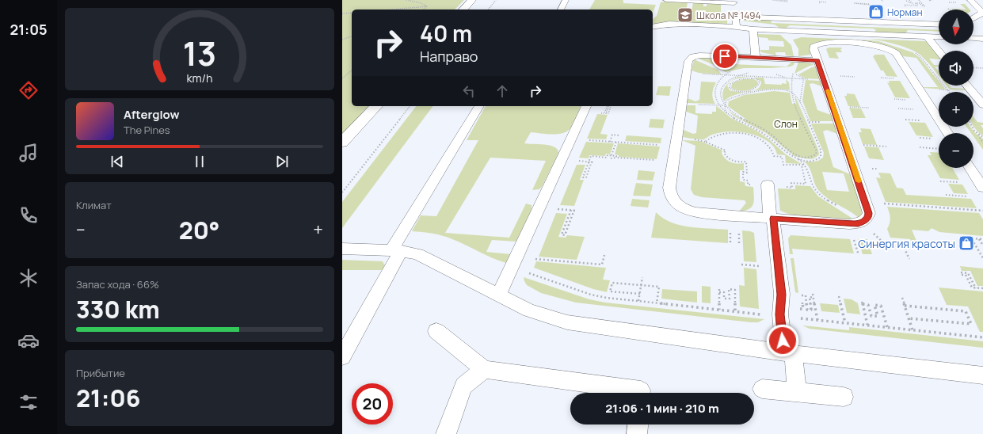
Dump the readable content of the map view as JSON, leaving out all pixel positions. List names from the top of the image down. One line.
{"parks":["Слон"],"places":{"shop":["Норман","Синергия красоты"],"school or university":["Школа № 1494"]},"north":"bottom","page":{"tabs":"21:05","map_buttons":["+","−"],"turn":["40 m","Направо"],"song":["Afterglow","The Pines"],"tile":["Климат",["Запас хода · 66%","330 km"],["Прибытие","21:06"]],"heat":["−","20°","+"],"limit":"20","trip":"21:06 · 1 мин · 210 m","gauge":["13","km/h"]}}
